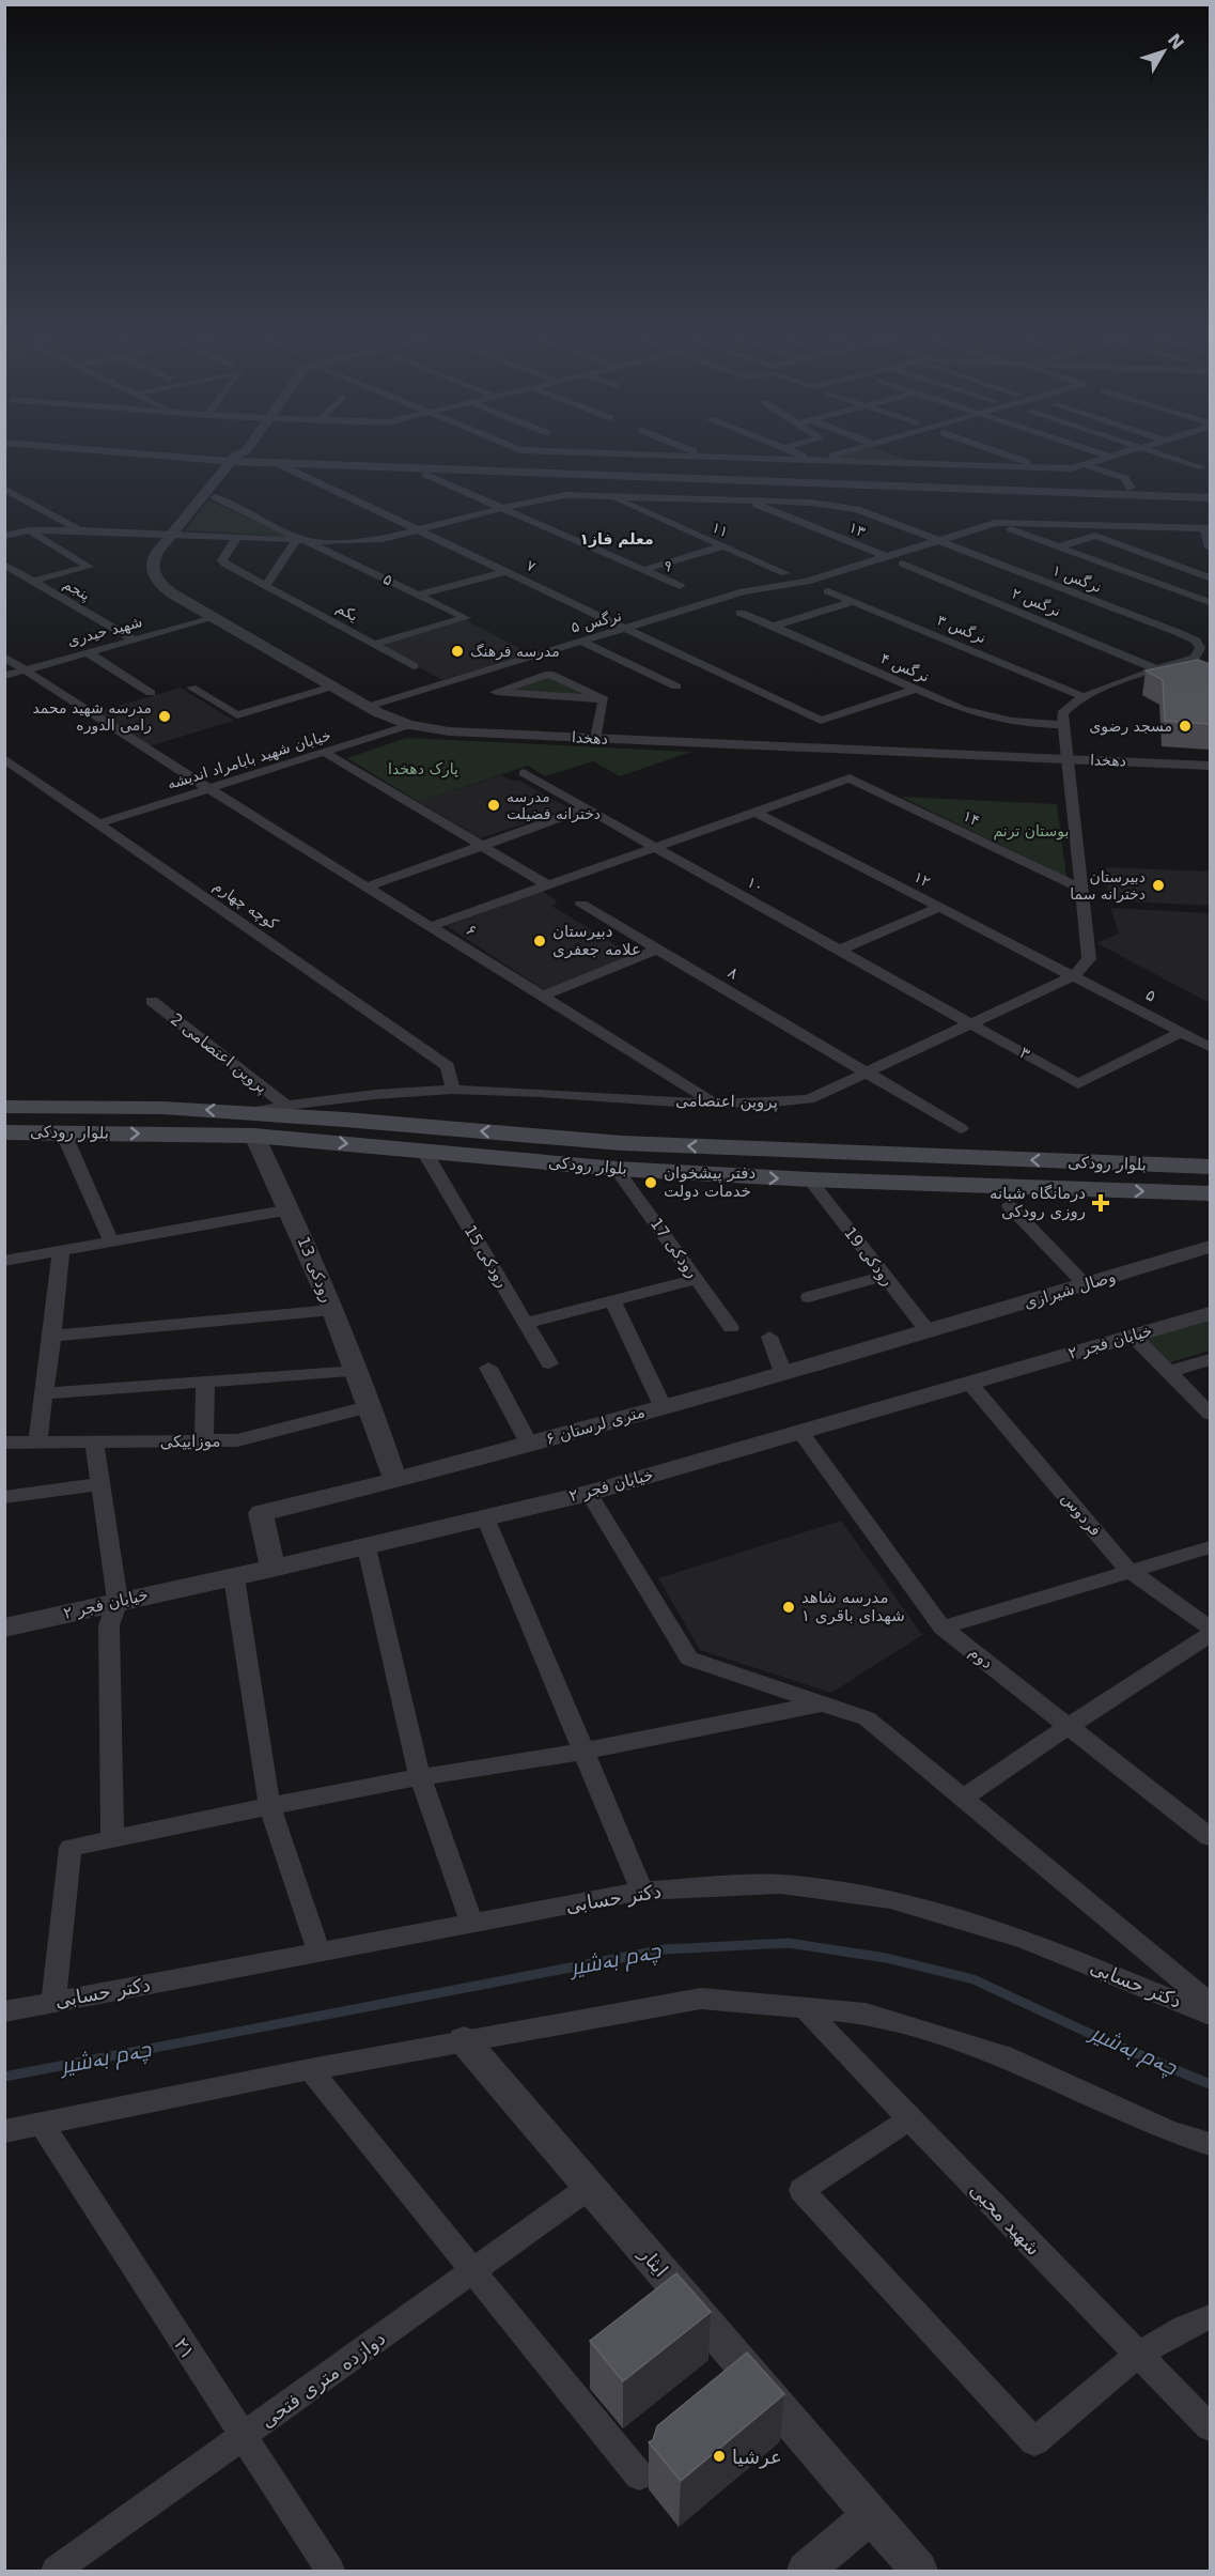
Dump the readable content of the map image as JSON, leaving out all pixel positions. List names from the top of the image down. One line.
{"streets":{"main road":["بلوار رودکی"],"street":["۱۱","۱۳","۷","۹","نرگس ۱","۵","پنجم","نرگس ۲","یکم","نرگس ۵","نرگس ۳","شهید حیدری","نرگس ۴","دهخدا","خیابان شهید بابامراد اندیشه","۱۴","۱۲","۱۰","کوچه چهارم","۶","۸","پروین اعتصامی 2","۳","پروین اعتصامی","رودکی 17","رودکی 15","رودکی 19","رودکی 13","وصال شیرازی","خیابان فجر ۲","۶ متری لرستان","موزاییکی","فردوس","دوم","دکتر حسابی","شهید محبی","ایثار","۲۱","دوازده متری فتحی"]},"crossings":[["۱۱","نرگس ۱"],["۱۳","نرگس ۱"],["۷","نرگس ۱"],["۷","نرگس ۵"],["۹","نرگس ۱"],["نرگس ۱","۵"],["نرگس ۱","نرگس ۲"],["نرگس ۱","یکم"],["نرگس ۱","دهخدا"],["۵","یکم"],["۵","دهخدا"],["۵","۱۲"],["۵","۳"],["۵","پروین اعتصامی"],["پنجم","شهید حیدری"],["نرگس ۵","نرگس ۴"],["نرگس ۵","دهخدا"],["شهید حیدری","دهخدا"],["شهید حیدری","۶"],["دهخدا","خیابان شهید بابامراد اندیشه"],["خیابان شهید بابامراد اندیشه","کوچه چهارم"],["خیابان شهید بابامراد اندیشه","۶"],["۱۴","۱۲"],["۱۲","پروین اعتصامی"],["۱۰","۳"],["۱۰","پروین اعتصامی"],["کوچه چهارم","پروین اعتصامی"],["۶","پروین اعتصامی"],["۸","پروین اعتصامی"],["پروین اعتصامی 2","پروین اعتصامی"],["۳","پروین اعتصامی"],["پروین اعتصامی","بلوار رودکی"],["بلوار رودکی","رودکی 17"],["بلوار رودکی","رودکی 15"],["بلوار رودکی","رودکی 19"],["بلوار رودکی","رودکی 13"],["رودکی 19","وصال شیرازی"],["رودکی 19","۶ متری لرستان"],["رودکی 13","۶ متری لرستان"],["رودکی 13","موزاییکی"],["وصال شیرازی","۶ متری لرستان"],["خیابان فجر ۲","۶ متری لرستان"],["خیابان فجر ۲","فردوس"],["خیابان فجر ۲","دوم"],["ایثار","دوازده متری فتحی"],["۲۱","دوازده متری فتحی"]],"districts":["معلم فاز۱"],"water":["چەم بەشیر"],"parks":["پارک دهخدا","بوستان ترنم"],"places":{"other":["مدرسه فرهنگ","مدرسه شهید محمد رامی الدوره","مسجد رضوی","مدرسه دخترانه فضيلت","دبیرستان دخترانه سما","دبیرستان علامه جعفری","دفتر پیشخوان خدمات دولت","مدرسه شاهد شهدای باقری ۱","عرشیا"],"health":["درمانگاه شبانه روزی رودکی"]},"north":"top right"}
